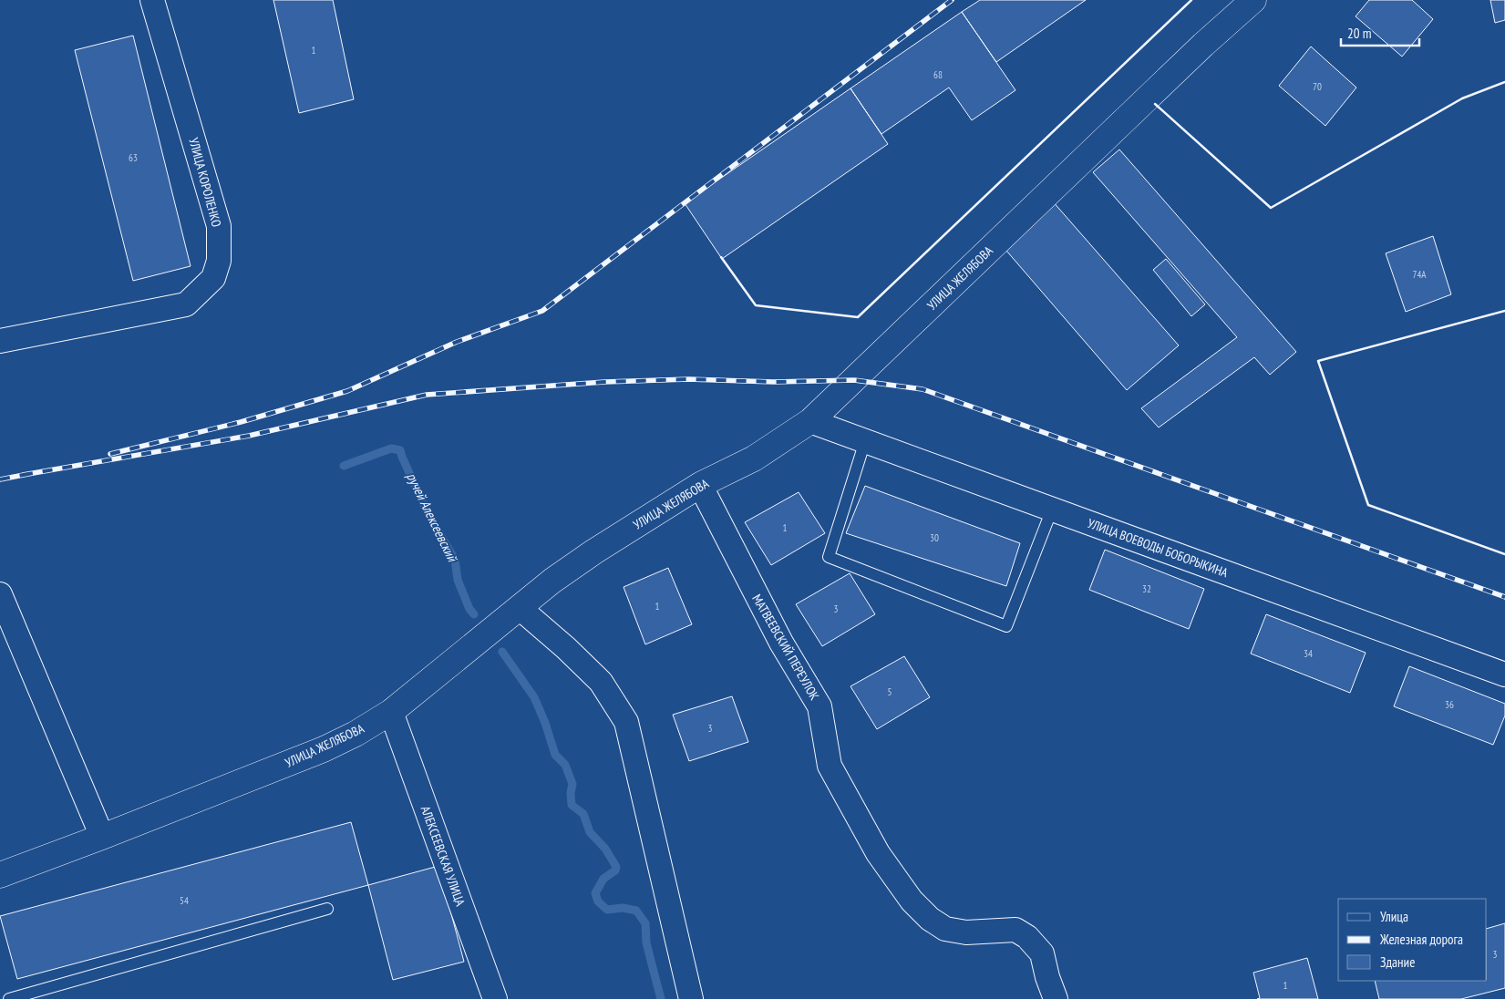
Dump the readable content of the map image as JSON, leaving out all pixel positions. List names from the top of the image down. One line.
{"streets":{"main road":["УЛИЦА ЖЕЛЯБОВА"],"street":["УЛИЦА КОРОЛЕНКО","УЛИЦА ВОЕВОДЫ БОБОРЫКИНА","МАТВЕЕВСКИЙ ПЕРЕУЛОК","АЛЕКСЕЕВСКАЯ УЛИЦА"]},"crossings":[["УЛИЦА ЖЕЛЯБОВА","УЛИЦА ВОЕВОДЫ БОБОРЫКИНА"],["УЛИЦА ЖЕЛЯБОВА","МАТВЕЕВСКИЙ ПЕРЕУЛОК"],["УЛИЦА ЖЕЛЯБОВА","АЛЕКСЕЕВСКАЯ УЛИЦА"]],"water":["ручей Алексеевский"],"house_numbers":["1","68","70","63","74А","1","30","32","1","3","34","5","36","3","54","3","1"],"legend":["Улица","Железная дорога","Здание"],"scale_bar":"20 m"}
